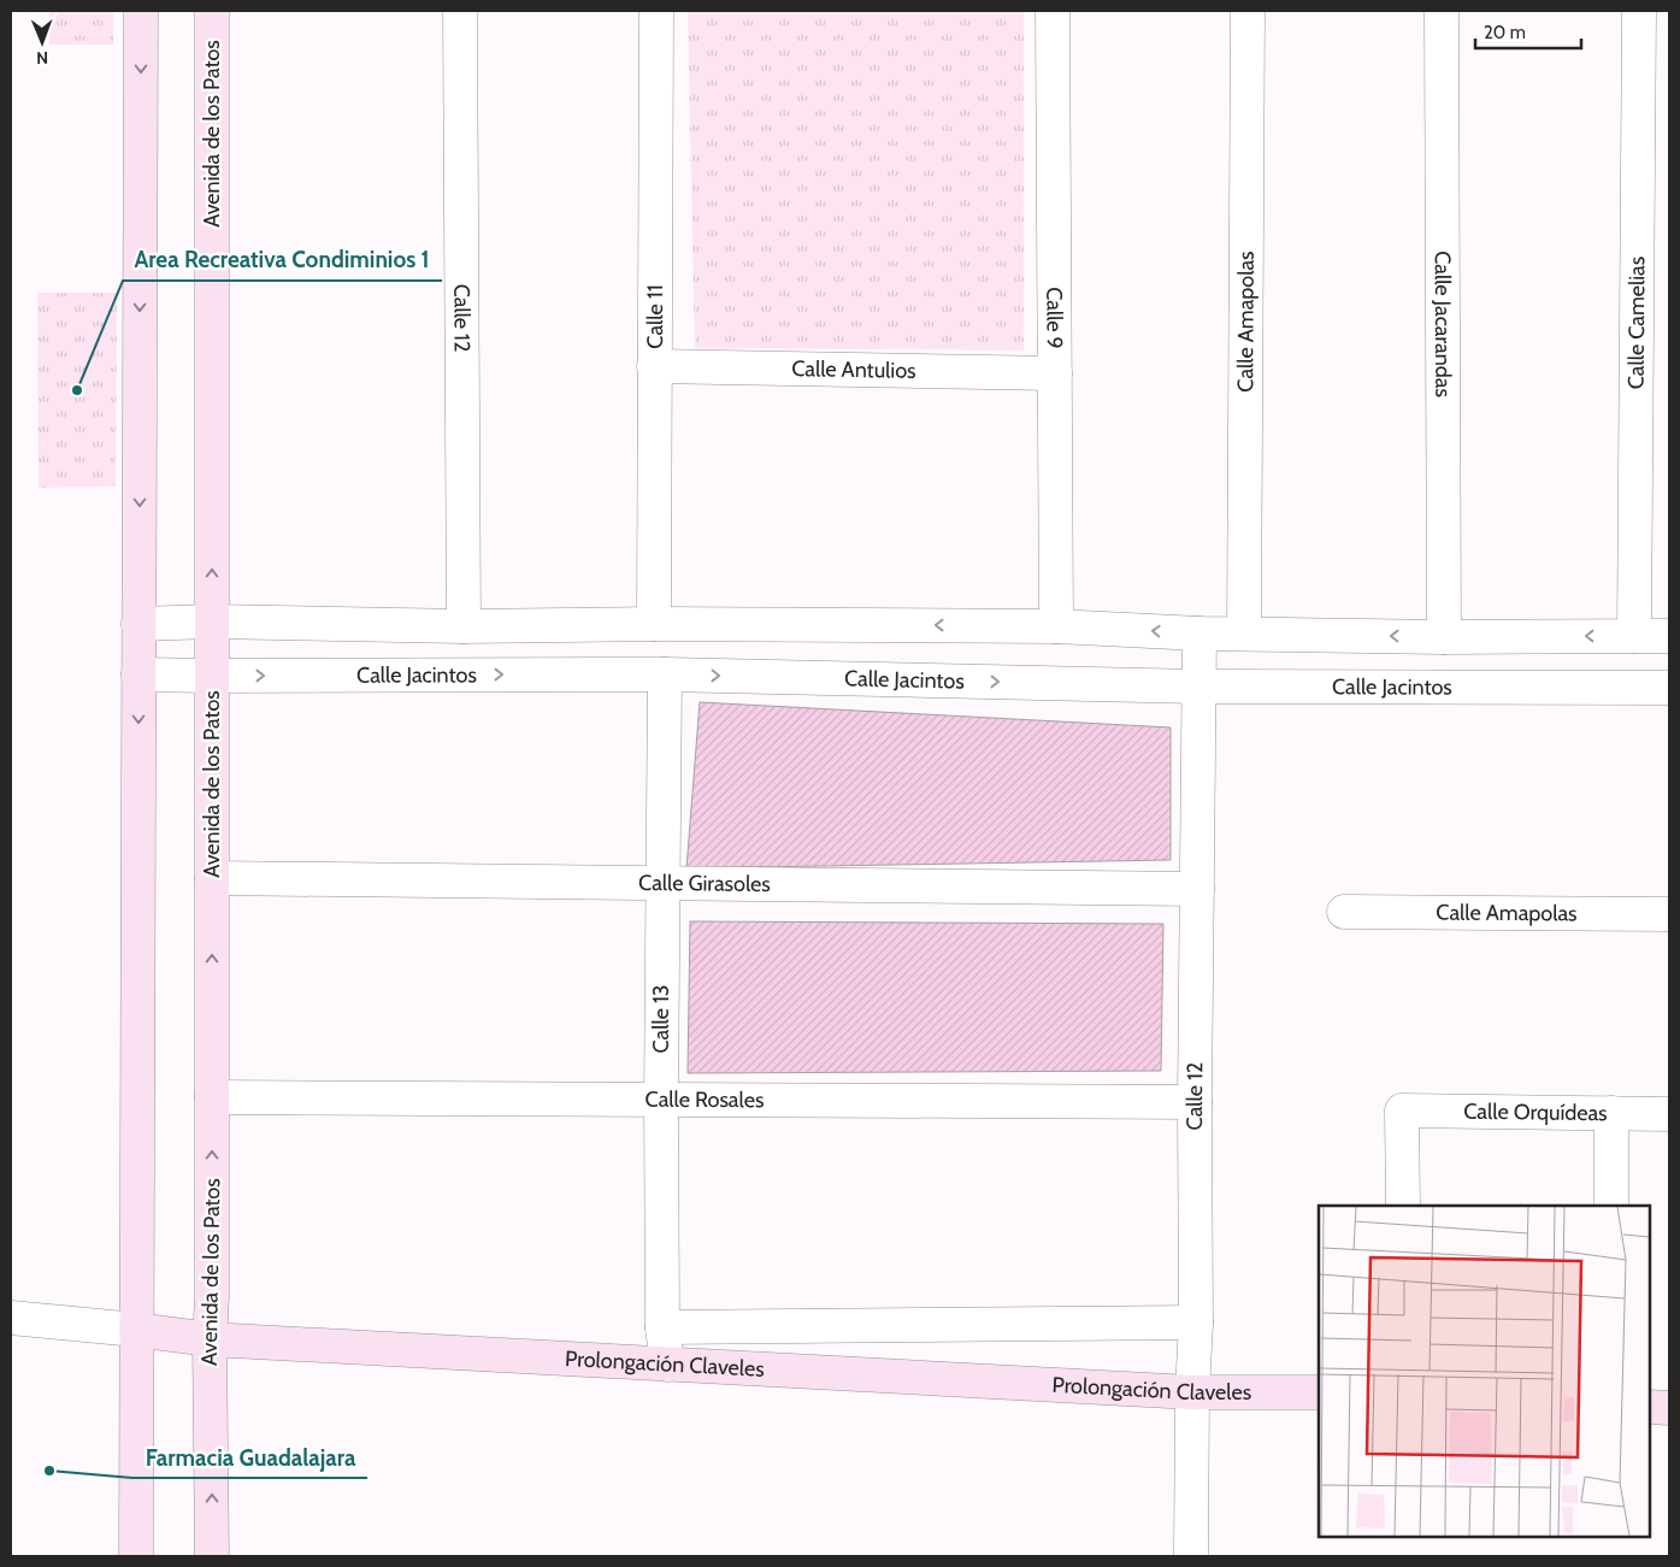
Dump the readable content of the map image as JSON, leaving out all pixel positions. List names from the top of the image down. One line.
{"streets":{"street":["Avenida de los Patos","Calle 11","Calle 12","Calle 9","Calle Amapolas","Calle Camelias","Calle Jacarandas","Calle Antulios","Calle Jacintos","Calle Girasoles","Calle 13","Calle Rosales","Calle Orquídeas","Prolongación Claveles"]},"crossings":[["Avenida de los Patos","Calle Jacintos"],["Avenida de los Patos","Calle Girasoles"],["Avenida de los Patos","Calle Rosales"],["Avenida de los Patos","Prolongación Claveles"],["Calle 11","Calle Antulios"],["Calle 12","Calle Jacintos"],["Calle 12","Calle Girasoles"],["Calle 12","Calle Rosales"],["Calle 12","Prolongación Claveles"],["Calle 9","Calle Antulios"],["Calle Jacintos","Calle 13"],["Calle Girasoles","Calle 13"],["Calle 13","Calle Rosales"],["Calle 13","Prolongación Claveles"]],"places":["Area Recreativa Condiminios 1","Farmacia Guadalajara"],"scale_bar":"20 m","north":"bottom"}
